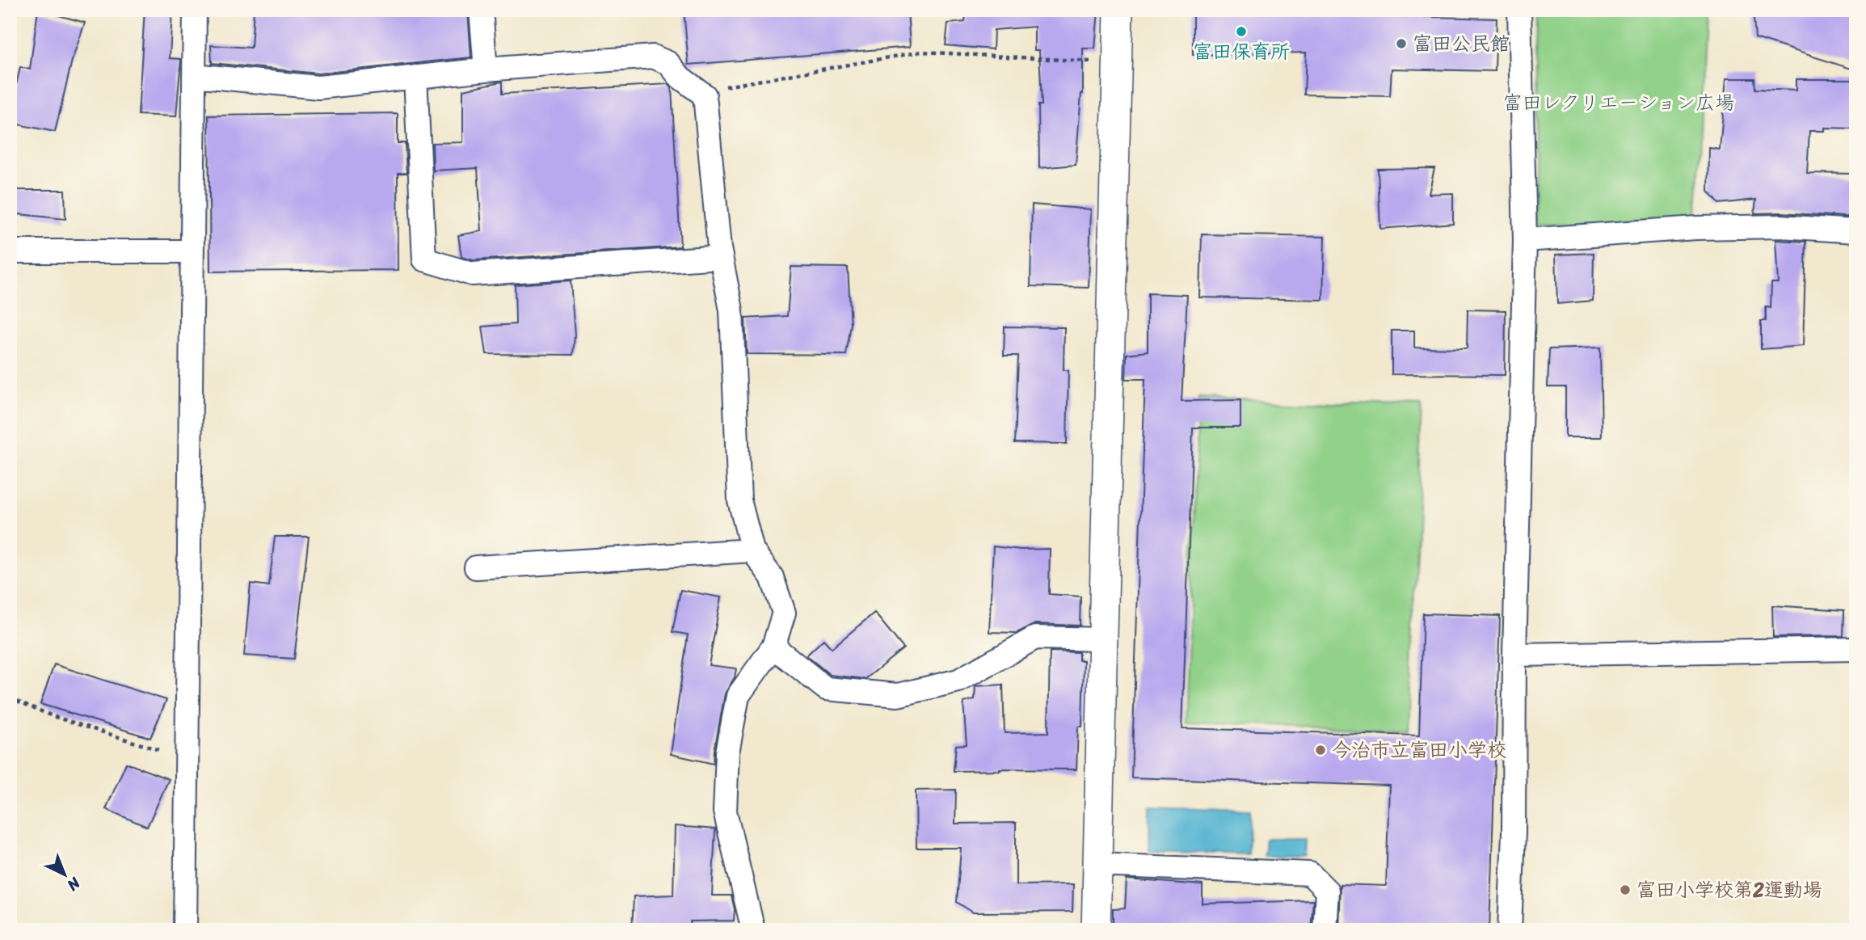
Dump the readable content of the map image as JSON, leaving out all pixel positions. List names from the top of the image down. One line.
{"parks":["富田レクリエーション広場"],"places":["富田保育所","富田公民館","今治市立富田小学校","富田小学校第2運動場"],"north":"bottom right"}
